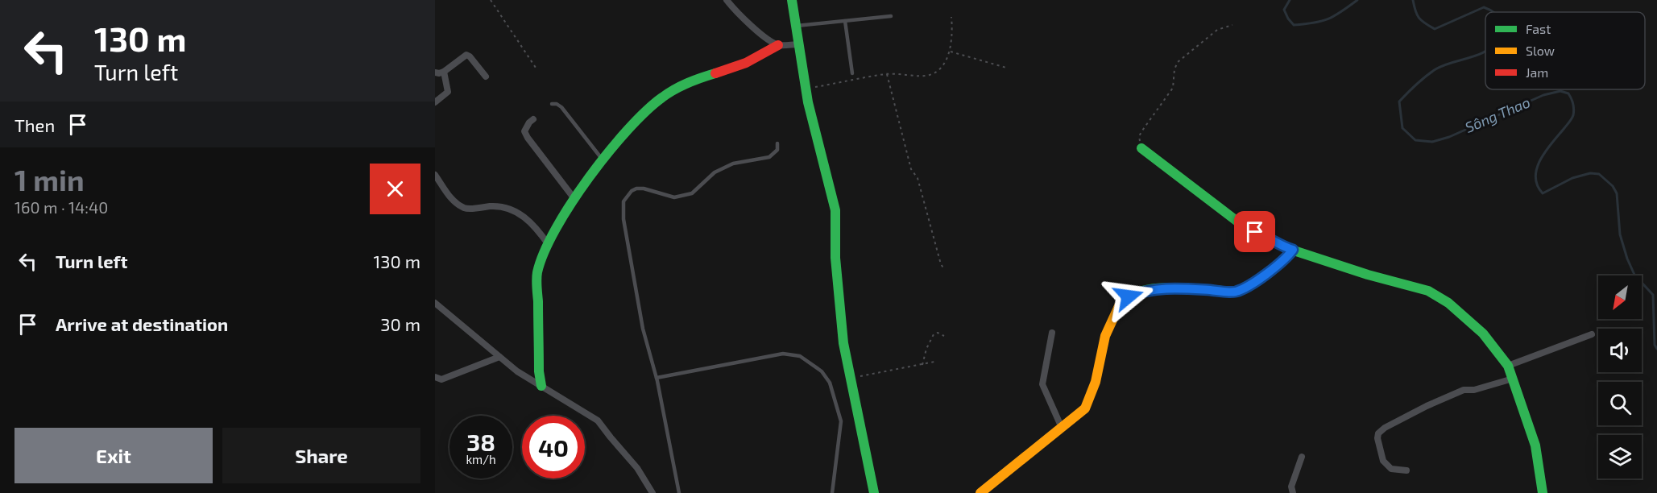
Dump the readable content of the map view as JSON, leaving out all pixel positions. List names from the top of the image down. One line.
{"water":["Sông Thao"],"legend":["Fast","Slow","Jam"],"north":"bottom left","page":{"turn":["130 m","Turn left"],"then":"Then","heading":["1 min","160 m · 14:40"],"list":[{"name":"Turn left","value":"130 m"},{"name":"Arrive at destination","value":"30 m"}],"speed":"38 km/h","limit":"40","buttons":["Exit","Share"]}}
